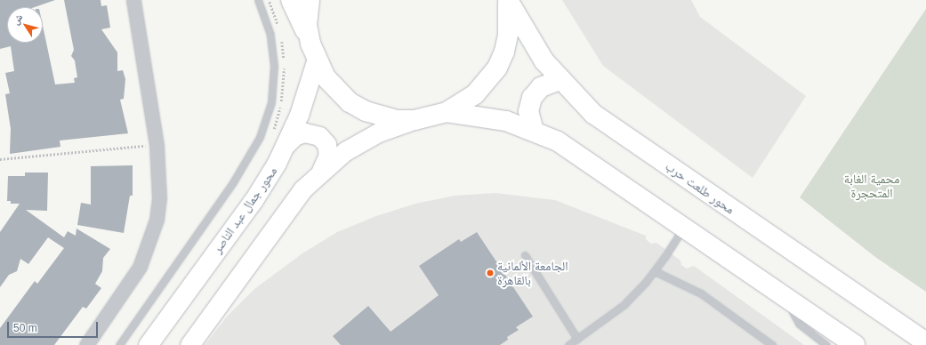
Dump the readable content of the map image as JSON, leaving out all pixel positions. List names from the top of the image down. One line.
{"streets":{"main road":["محور طلعت حرب","محور جمال عبد الناصر"]},"parks":["محمية الغابة المتحجرة"],"places":["الجامعة الألمانية بالقاهرة"],"scale_bar":"50 m","north":"top left"}
